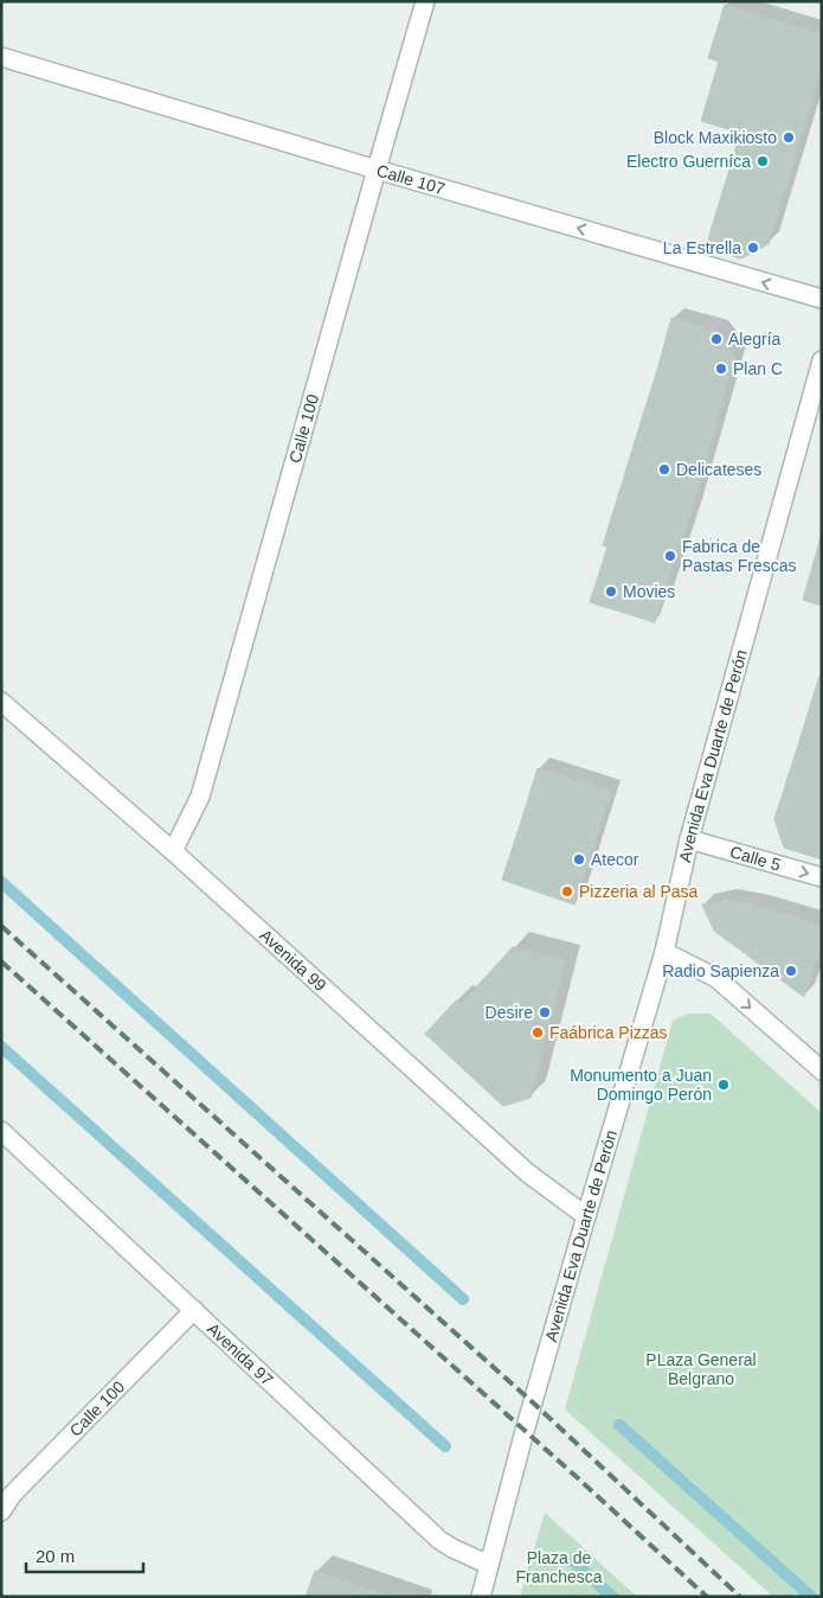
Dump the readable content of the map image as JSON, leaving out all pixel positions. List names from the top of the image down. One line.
{"streets":{"street":["Calle 107","Calle 100","Avenida Eva Duarte de Perón","Calle 5","Avenida 99","Avenida 97"]},"crossings":[["Calle 107","Calle 100"],["Calle 100","Avenida 99"],["Calle 100","Avenida 97"],["Avenida Eva Duarte de Perón","Calle 5"],["Avenida Eva Duarte de Perón","Avenida 99"],["Avenida Eva Duarte de Perón","Avenida 97"]],"one_way":["Calle 107"],"parks":["PLaza General Belgrano","Plaza de Franchesca"],"places":["Block Maxikiosto","Electro Guerníca","La Estrella","Alegría","Plan C","Delicateses","Fabrica de Pastas Frescas","Movies","Atecor","Pizzeria al Pasa","Radio Sapienza","Desire","Faábrica Pizzas","Monumento a Juan Domingo Perón"],"scale_bar":"20 m"}
